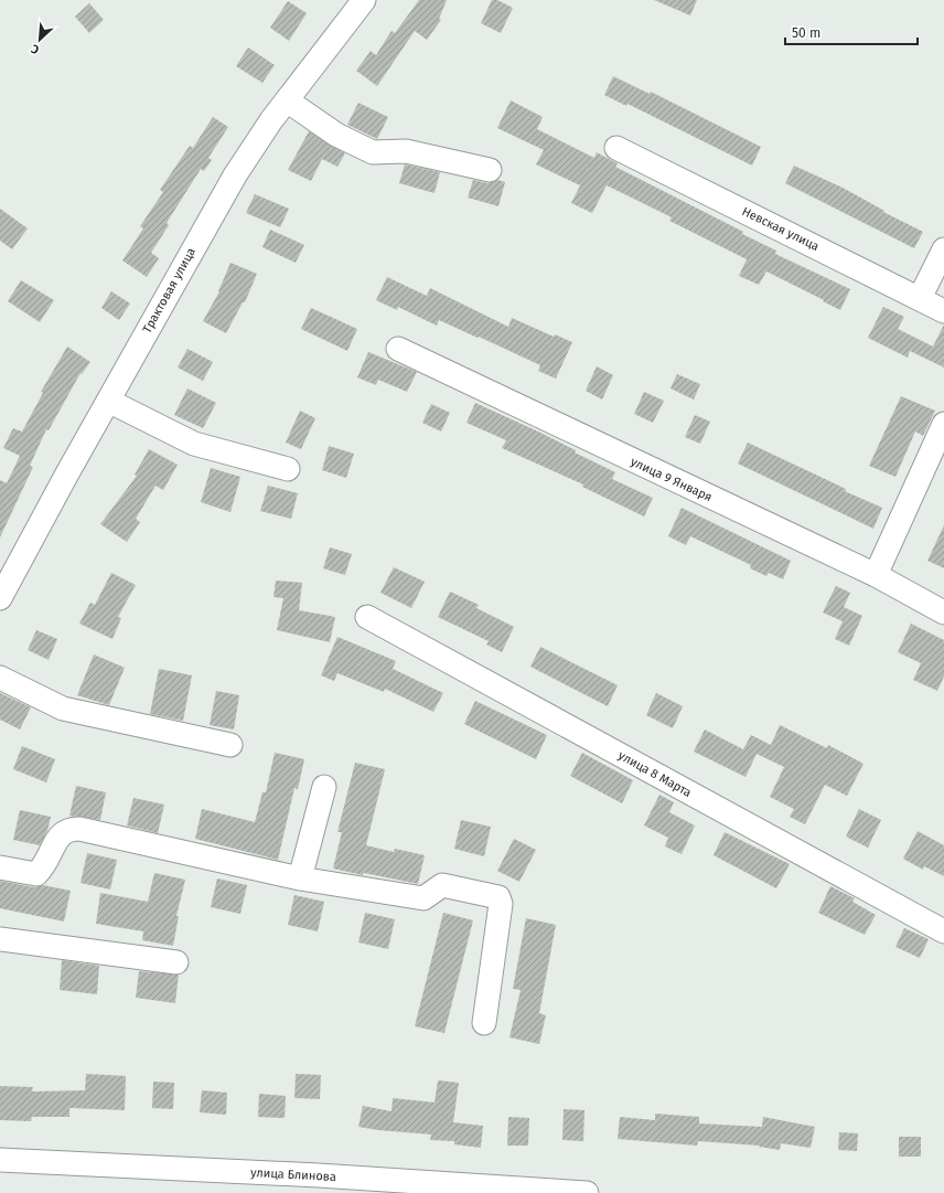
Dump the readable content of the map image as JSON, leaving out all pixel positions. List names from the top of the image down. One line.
{"streets":{"street":["Невская улица","Трактовая улица","улица 9 Января","улица 8 Марта","улица Блинова"]},"scale_bar":"50 m","north":"bottom left"}
